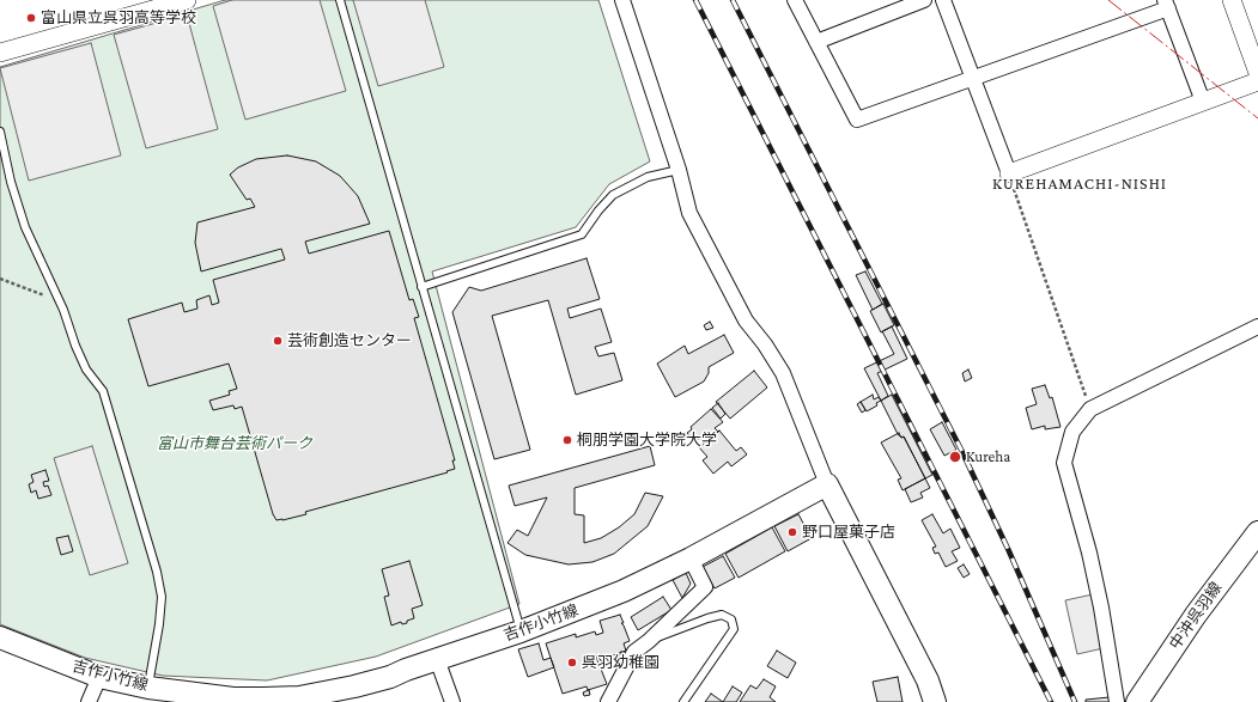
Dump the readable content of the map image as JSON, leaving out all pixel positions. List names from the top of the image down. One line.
{"streets":{"main road":["中沖呉羽線","吉作小竹線"]},"districts":["KUREHAMACHI-NISHI"],"parks":["富山市舞台芸術パーク"],"places":["富山県立呉羽高等学校","芸術創造センター","桐朋学園大学院大学","Kureha","野口屋菓子店","呉羽幼稚園"]}
